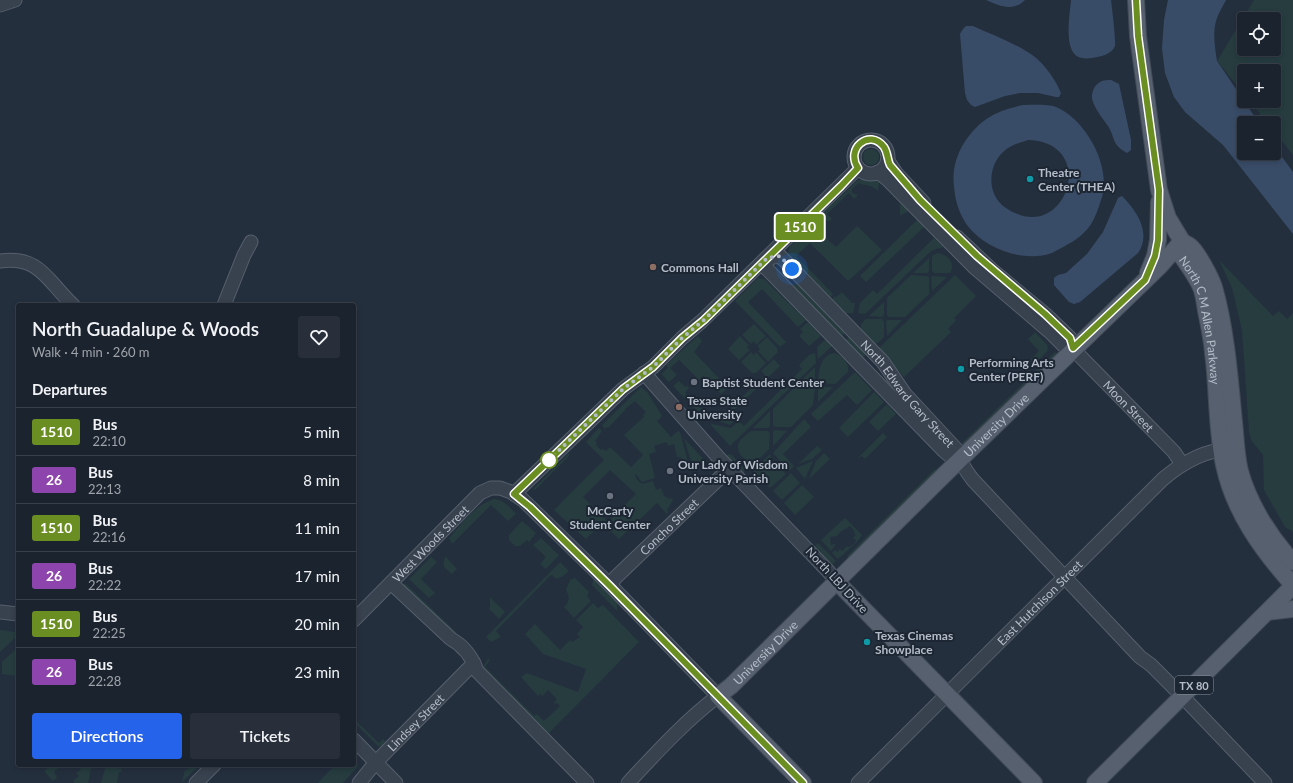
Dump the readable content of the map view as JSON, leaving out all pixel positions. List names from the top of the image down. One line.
{"streets":{"main road":["North C M Allen Parkway","University Drive","North LBJ Drive","TX 80"],"street":["North Edward Gary Street","Moon Street","Concho Street","West Woods Street","East Hutchison Street","Lindsey Street"]},"crossings":[["North C M Allen Parkway","University Drive"],["North C M Allen Parkway","East Hutchison Street"],["North C M Allen Parkway","TX 80"],["North Edward Gary Street","University Drive"],["Moon Street","University Drive"],["Moon Street","East Hutchison Street"],["University Drive","North LBJ Drive"],["Concho Street","North LBJ Drive"],["North LBJ Drive","East Hutchison Street"]],"places":["Theatre Center (THEA)","Commons Hall","Performing Arts Center (PERF)","Baptist Student Center","Texas State University","Our Lady of Wisdom University Parish","McCarty Student Center","Texas Cinemas Showplace"],"lines":["bus line 1510"],"page":{"on_map":"1510","map_buttons":["+","−"],"heading":[["North Guadalupe & Woods","Walk · 4 min · 260 m"],"Departures"],"list":[{"mark":"1510","name":"Bus","note":"22:10","value":"5 min"},{"mark":"26","name":"Bus","note":"22:13","value":"8 min"},{"mark":"1510","name":"Bus","note":"22:16","value":"11 min"},{"mark":"26","name":"Bus","note":"22:22","value":"17 min"},{"mark":"1510","name":"Bus","note":"22:25","value":"20 min"},{"mark":"26","name":"Bus","note":"22:28","value":"23 min"}],"buttons":["Directions","Tickets"]}}
